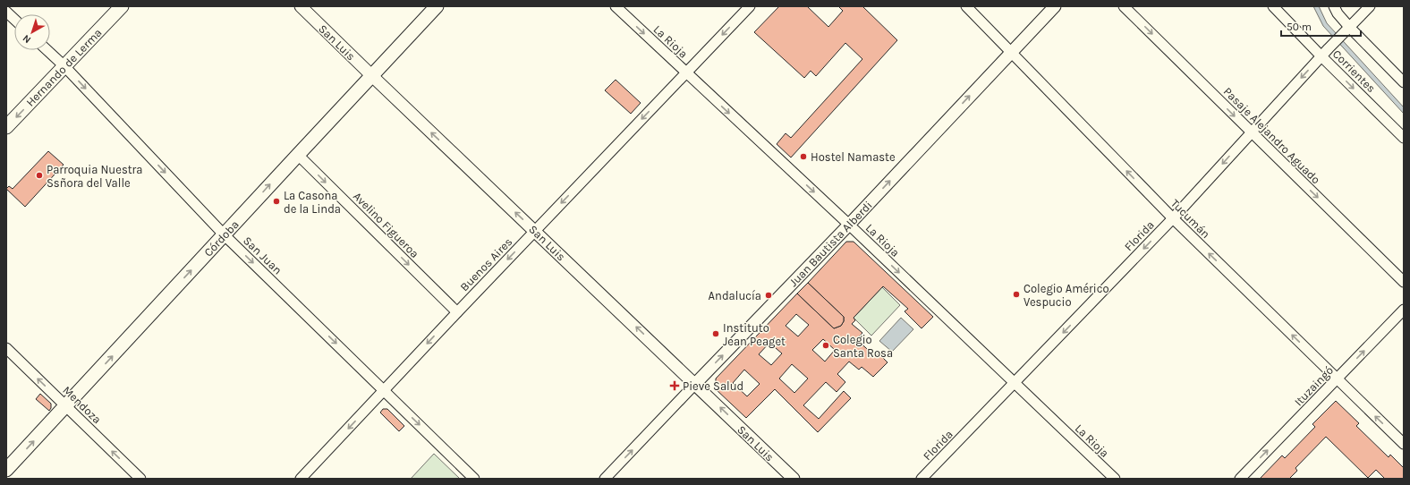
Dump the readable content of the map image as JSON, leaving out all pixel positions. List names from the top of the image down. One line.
{"streets":{"main road":["Hernando de Lerma","Córdoba"],"street":["La Rioja","San Luis","Corrientes","Pasaje Alejandro Aguado","Tucumán","Avelino Figueroa","Florida","Juan Bautista Alberdi","San Juan","Buenos Aires","Ituzaingó","Mendoza"]},"crossings":[["La Rioja","Florida"],["La Rioja","Juan Bautista Alberdi"],["La Rioja","Buenos Aires"],["San Luis","Córdoba"],["San Luis","Juan Bautista Alberdi"],["San Luis","Buenos Aires"],["Hernando de Lerma","San Juan"],["Corrientes","Florida"],["Pasaje Alejandro Aguado","Florida"],["Tucumán","Florida"],["Tucumán","Juan Bautista Alberdi"],["Tucumán","Ituzaingó"],["Avelino Figueroa","Córdoba"],["Avelino Figueroa","Buenos Aires"],["Córdoba","San Juan"],["Córdoba","Mendoza"],["San Juan","Buenos Aires"]],"one_way":["La Rioja","San Luis","Hernando de Lerma","Pasaje Alejandro Aguado","Tucumán","Avelino Figueroa","Florida","Córdoba","Juan Bautista Alberdi","San Juan","Buenos Aires","Ituzaingó","Mendoza"],"places":{"other":["Hostel Namaste","Parroquia Nuestra Ssñora del Valle","La Casona de la Linda","Colegio Américo Vespucio","Andalucía","Instituto Jean Peaget","Colegio Santa Rosa"],"health":["Pieve Salud"]},"scale_bar":"50 m","north":"bottom left"}
